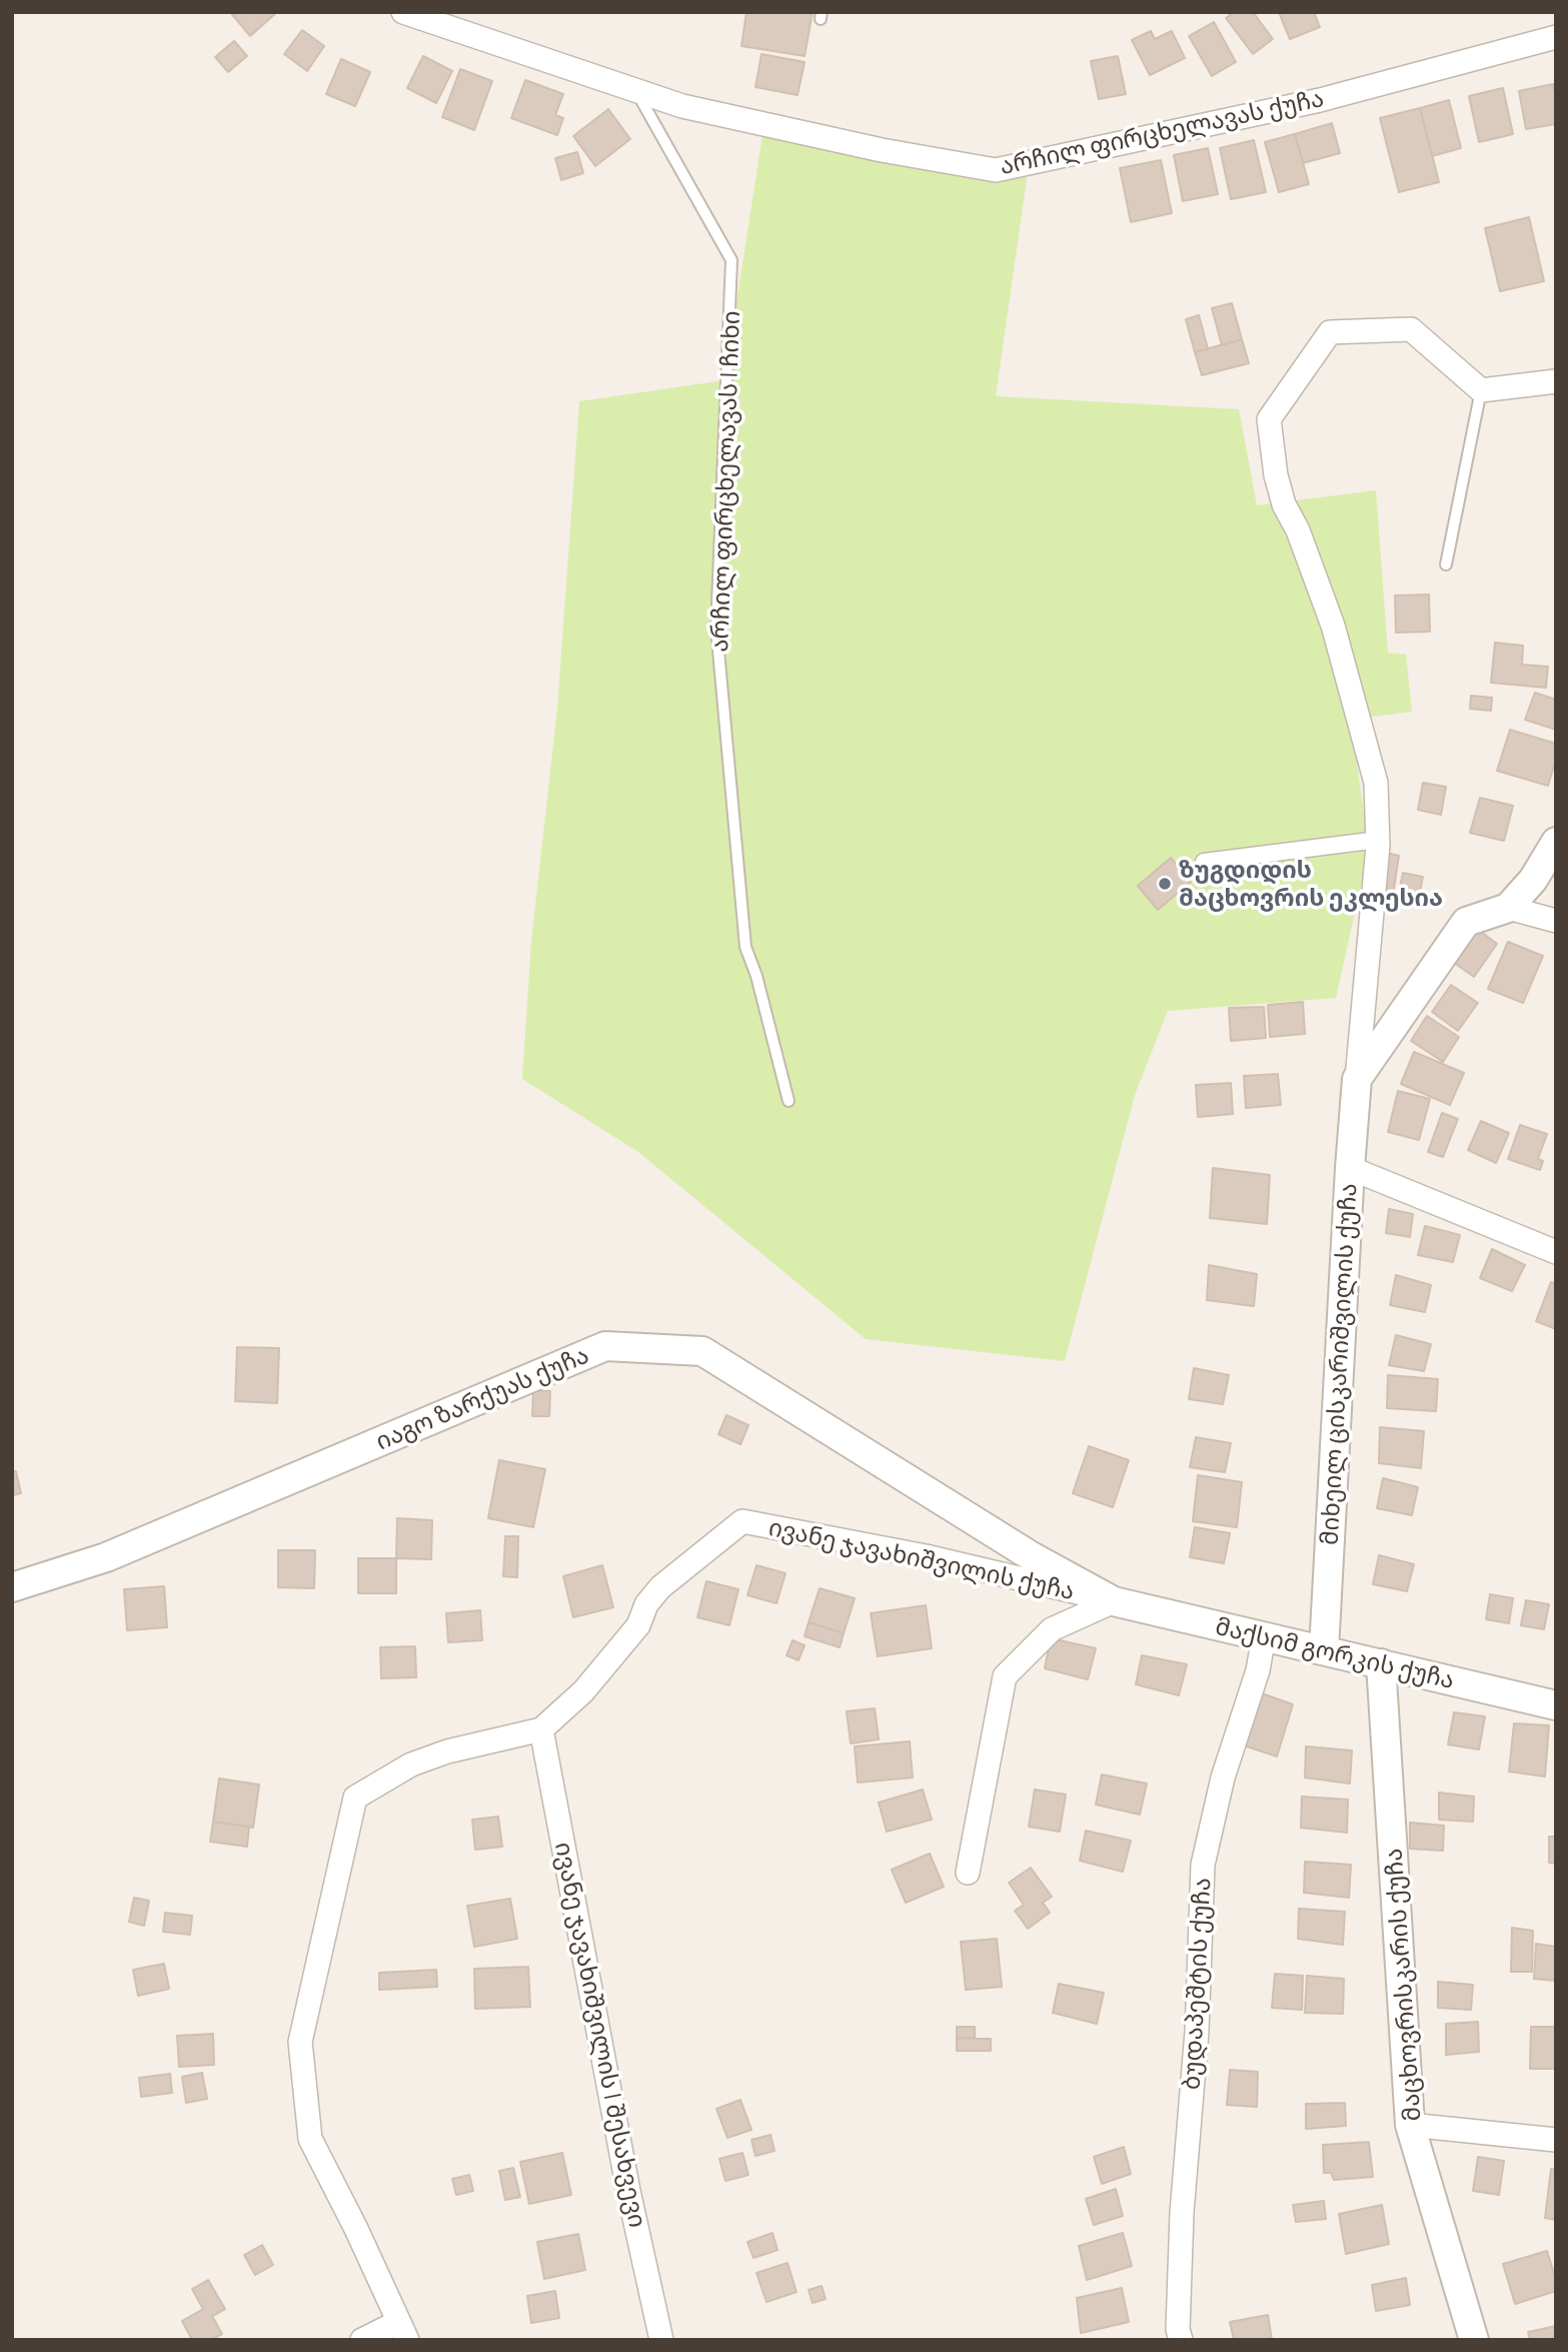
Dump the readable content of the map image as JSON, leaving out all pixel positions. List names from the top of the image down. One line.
{"streets":{"street":["არჩილ ფირცხელავას ქუჩა","მიხეილ ცისკარიშვილის ქუჩა","იაგო ზარქუას ქუჩა","ივანე ჯავახიშვილის ქუჩა","მაქსიმ გორკის ქუჩა","ბუდაპეშტის ქუჩა","მაცხოვრისკარის ქუჩა","ივანე ჯავახიშვილის I შესახვევი"],"lane":["არჩილ ფირცხელავას I ჩიხი"]},"crossings":[["არჩილ ფირცხელავას ქუჩა","არჩილ ფირცხელავას I ჩიხი"],["მიხეილ ცისკარიშვილის ქუჩა","მაქსიმ გორკის ქუჩა"],["იაგო ზარქუას ქუჩა","ივანე ჯავახიშვილის ქუჩა"],["იაგო ზარქუას ქუჩა","მაქსიმ გორკის ქუჩა"],["ივანე ჯავახიშვილის ქუჩა","მაქსიმ გორკის ქუჩა"],["ივანე ჯავახიშვილის ქუჩა","ივანე ჯავახიშვილის I შესახვევი"],["მაქსიმ გორკის ქუჩა","ბუდაპეშტის ქუჩა"],["მაქსიმ გორკის ქუჩა","მაცხოვრისკარის ქუჩა"]],"places":["ზუგდიდის მაცხოვრის ეკლესია"]}
